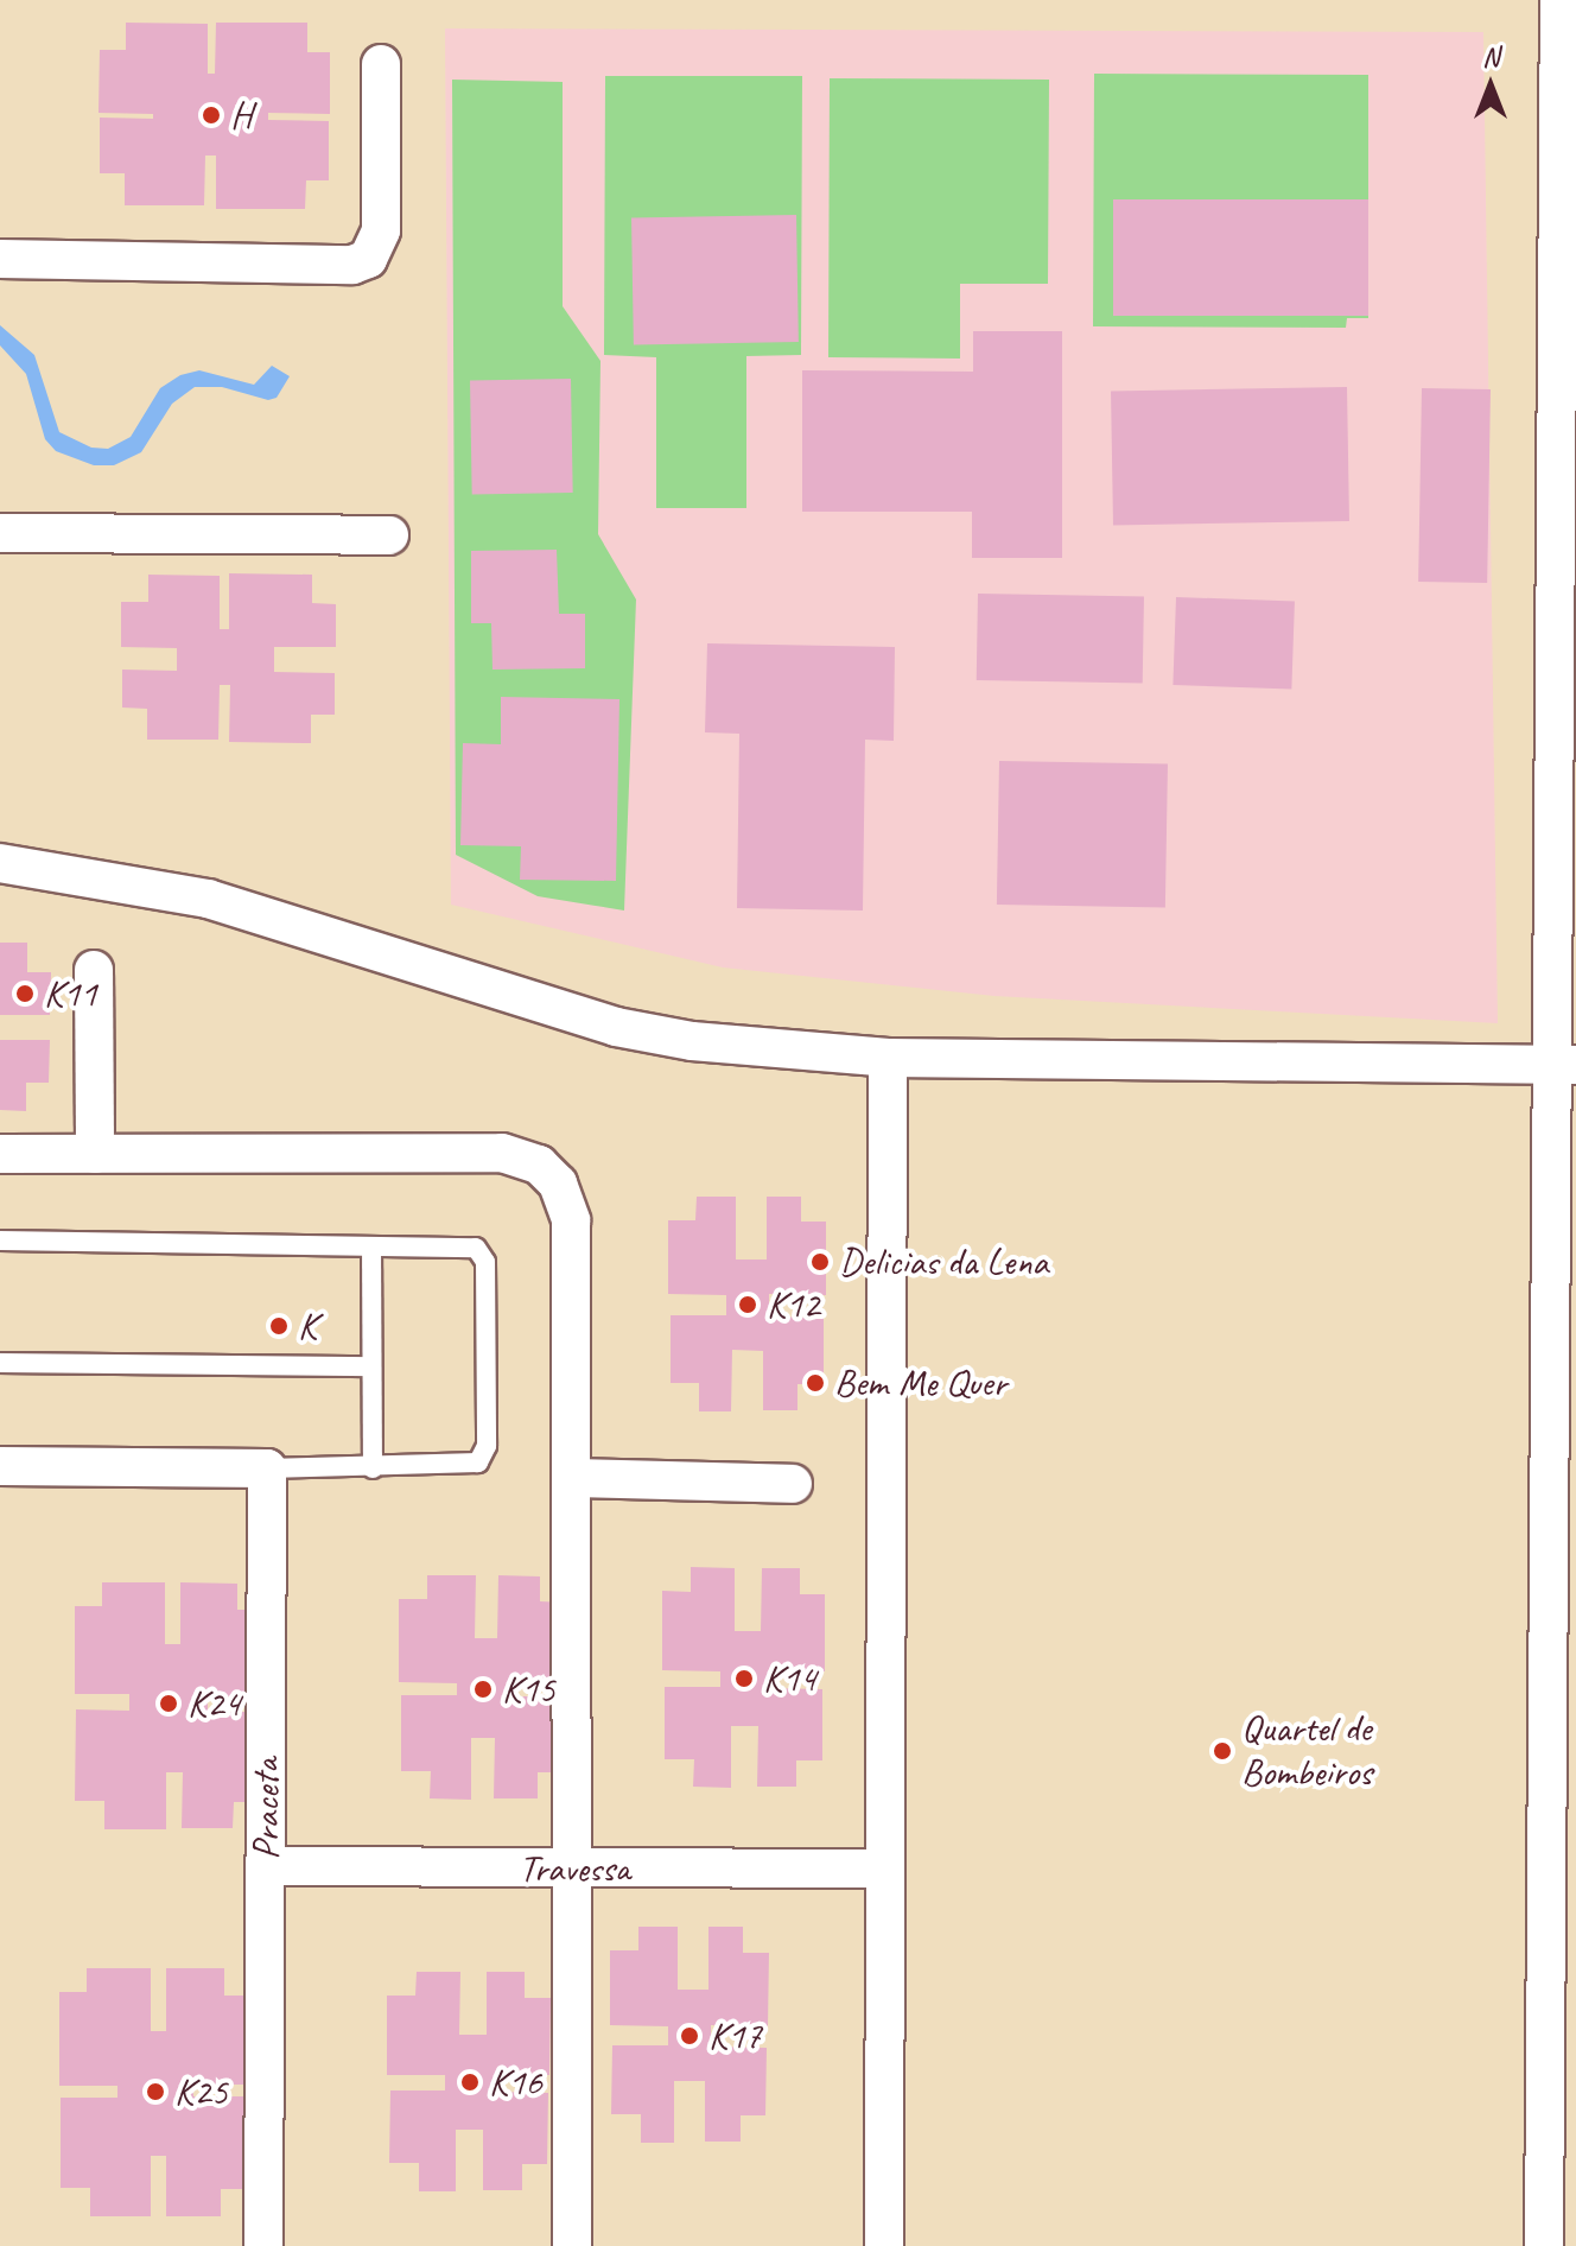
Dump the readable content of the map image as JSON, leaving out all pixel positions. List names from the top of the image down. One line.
{"streets":{"street":["Praceta","Travessa"]},"crossings":[["Praceta","Travessa"]],"places":["H","K11","Delicias da Lena","K12","K","Bem Me Quer","K14","K15","K24","Quartel de Bombeiros","K17","K16","K25"],"north":"top"}
